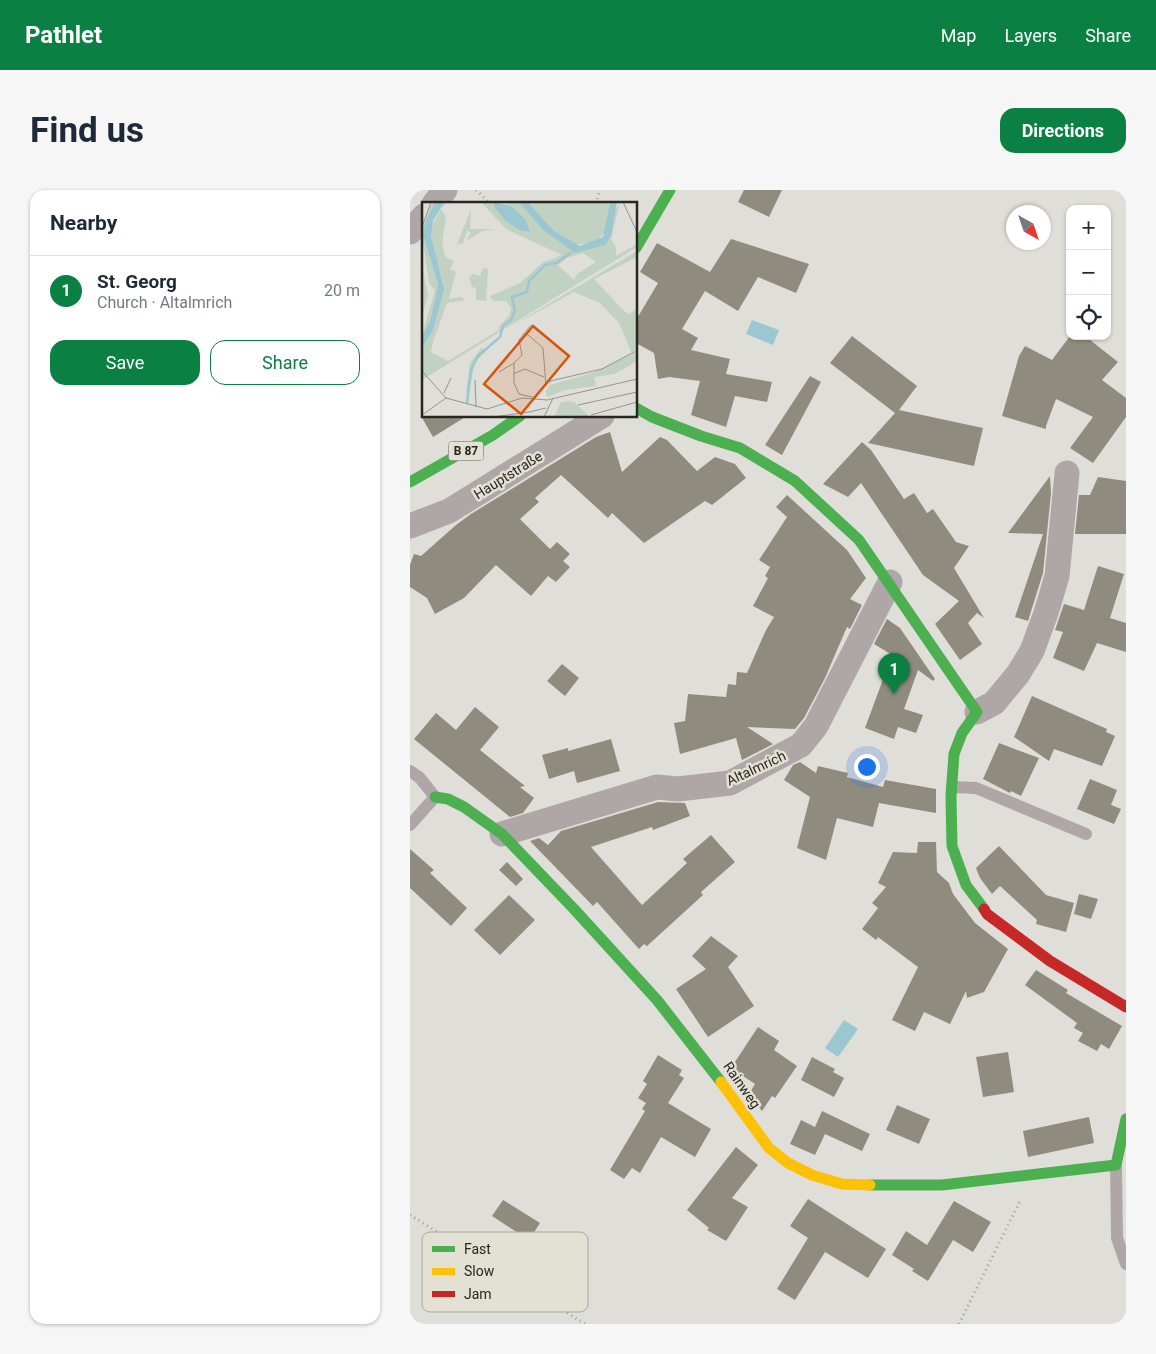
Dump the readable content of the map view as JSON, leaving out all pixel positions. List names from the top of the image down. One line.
{"streets":{"street":["B 87","Hauptstraße","Altalmrich","Rainweg"]},"crossings":[["Altalmrich","Rainweg"]],"legend":["Fast","Slow","Jam"],"north":"bottom right","page":{"header":"Pathlet","nav":["Map","Layers","Share"],"buttons":["Directions",["Save","Share"]],"title":"Find us","heading":"Nearby","map_buttons":["+","−"],"list":[{"mark":"1","name":"St. Georg","note":"Church · Altalmrich","value":"20 m"}],"pins":"1"}}
